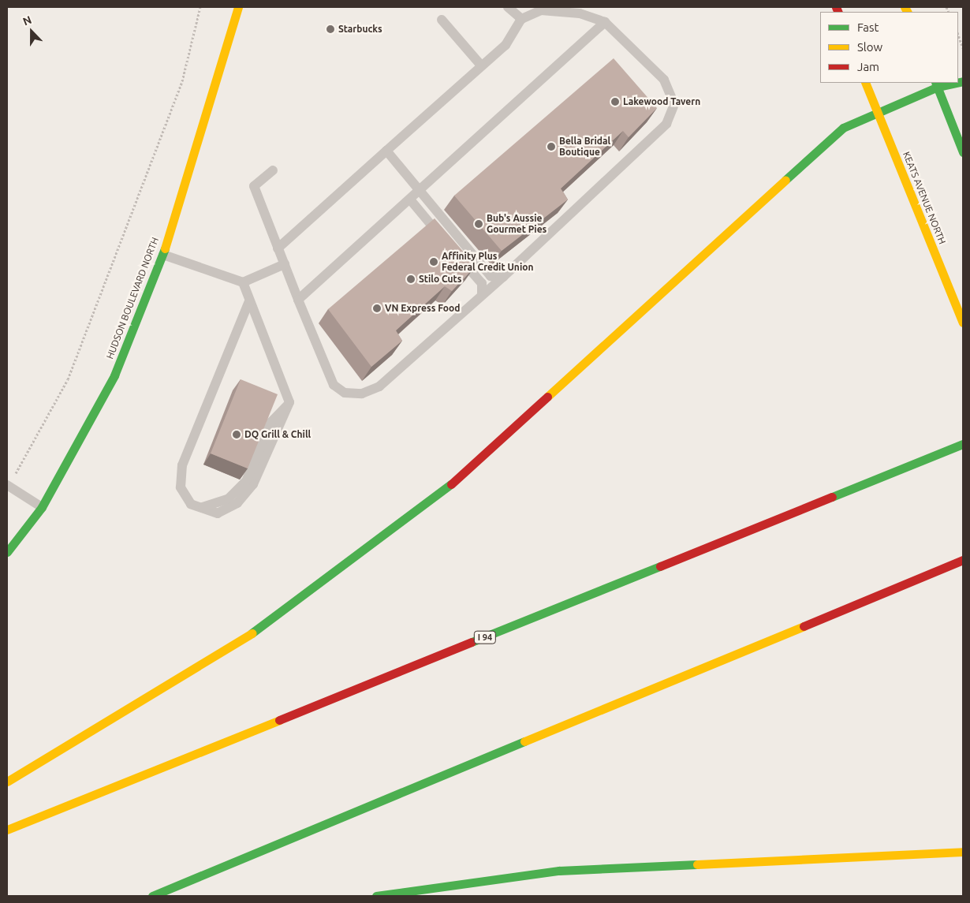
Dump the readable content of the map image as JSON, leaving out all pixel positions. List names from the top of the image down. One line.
{"streets":{"main road":["KEATS AVENUE NORTH","HUDSON BOULEVARD NORTH","I 94"]},"places":["Starbucks","Lakewood Tavern","Bella Bridal Boutique","Bub's Aussie Gourmet Pies","Affinity Plus Federal Credit Union","Stilo Cuts","VN Express Food","DQ Grill & Chill"],"legend":["Fast","Slow","Jam"],"north":"top"}
